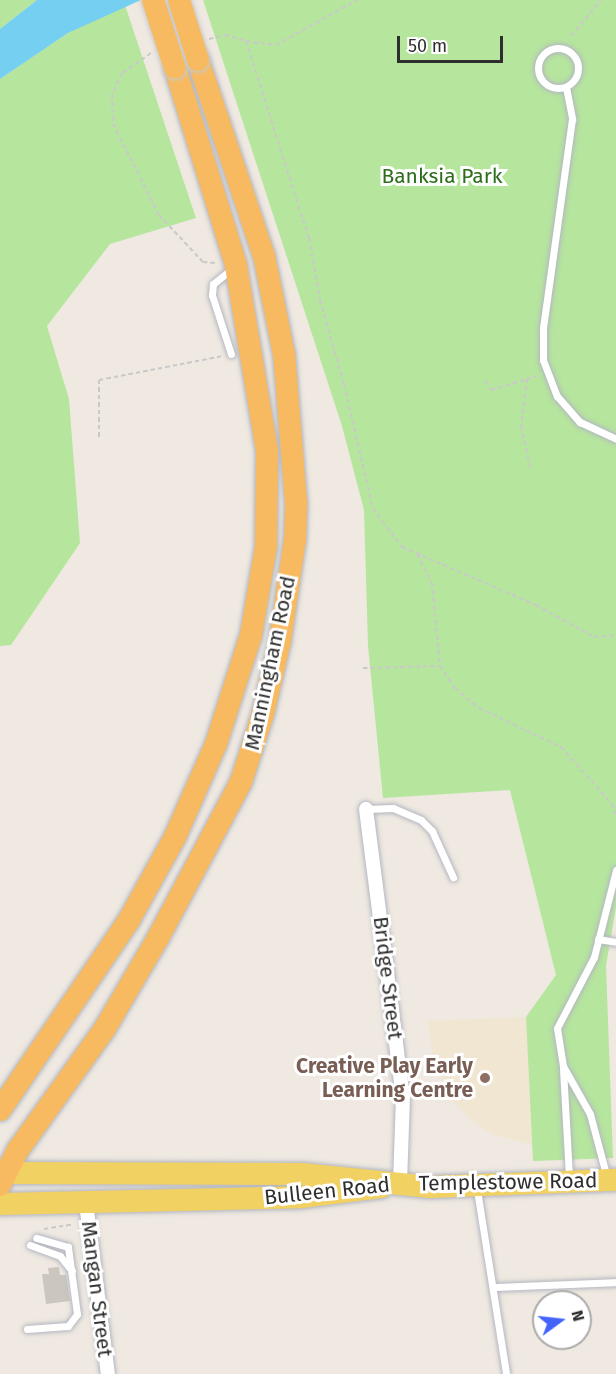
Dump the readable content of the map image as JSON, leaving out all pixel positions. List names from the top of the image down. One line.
{"streets":{"highway":["Manningham Road"],"main road":["Templestowe Road","Bulleen Road"],"street":["Bridge Street","Mangan Street"]},"crossings":[["Manningham Road","Bulleen Road"],["Bridge Street","Templestowe Road"],["Bridge Street","Bulleen Road"],["Templestowe Road","Bulleen Road"],["Bulleen Road","Mangan Street"]],"parks":["Banksia Park"],"places":["Creative Play Early Learning Centre"],"scale_bar":"50 m","north":"right"}
